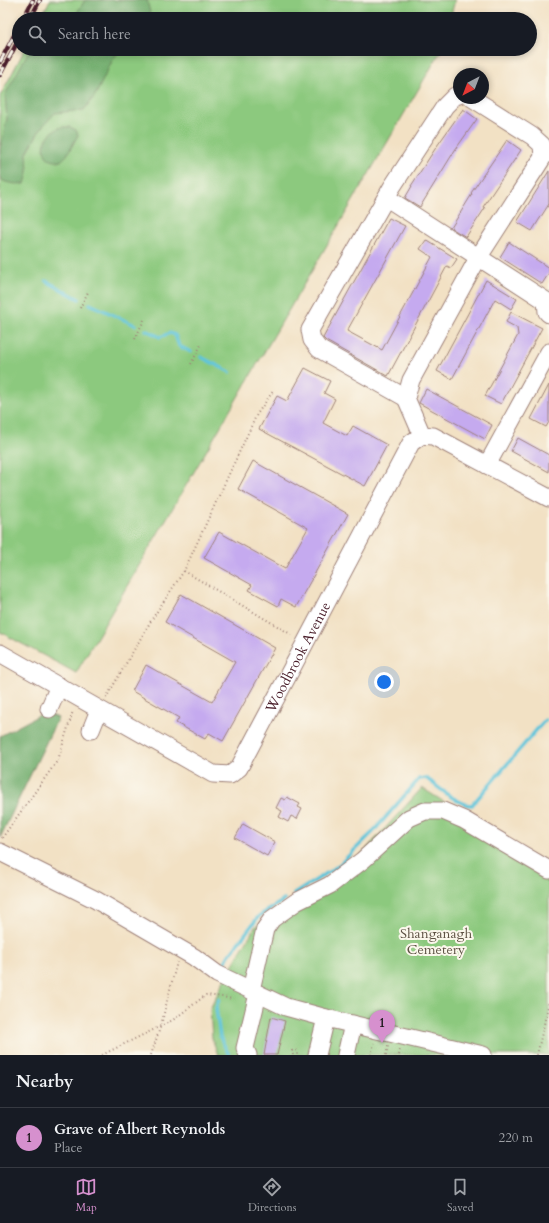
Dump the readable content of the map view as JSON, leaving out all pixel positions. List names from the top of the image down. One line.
{"streets":{"street":["Woodbrook Avenue"]},"parks":["Shanganagh Cemetery"],"north":"bottom left","page":{"search":"Search here","pins":"1","heading":"Nearby","list":[{"mark":"1","name":"Grave of Albert Reynolds","note":"Place","value":"220 m"}],"nav":["Map","Directions","Saved"]}}
